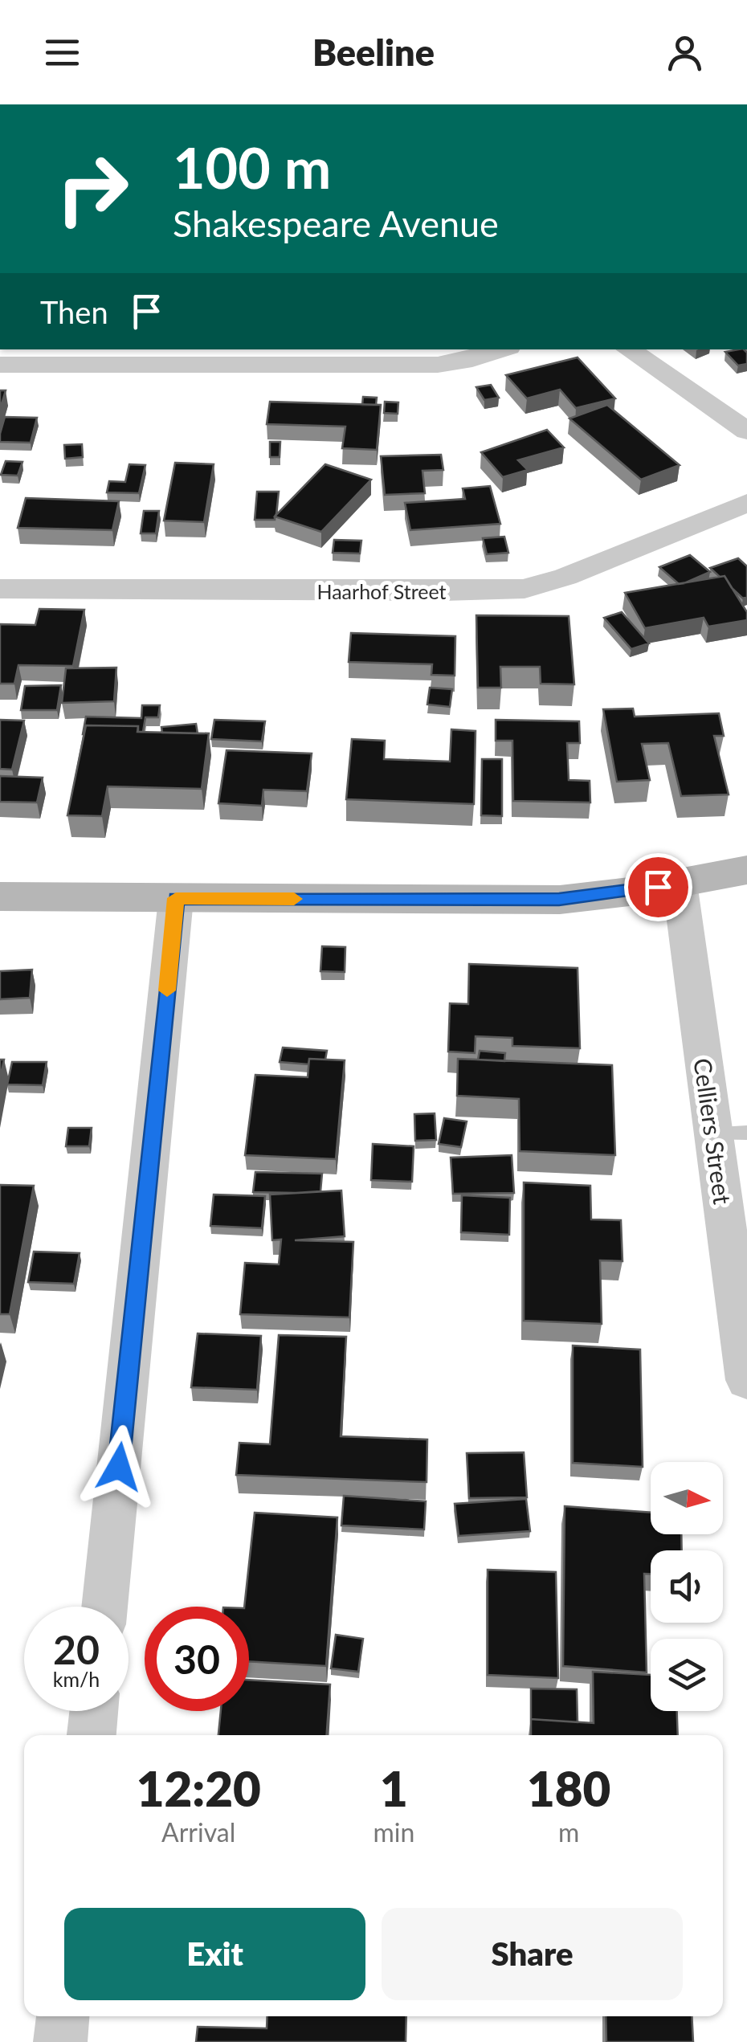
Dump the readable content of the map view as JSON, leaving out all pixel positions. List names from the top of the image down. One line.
{"streets":{"street":["Haarhof Street","Celliers Street"]},"north":"right","page":{"header":"Beeline","turn":["100 m","Shakespeare Avenue"],"then":"Then","speed":"20 km/h","limit":"30","eta":["12:20","Arrival","1","min","180","m"],"buttons":["Exit","Share"]}}
